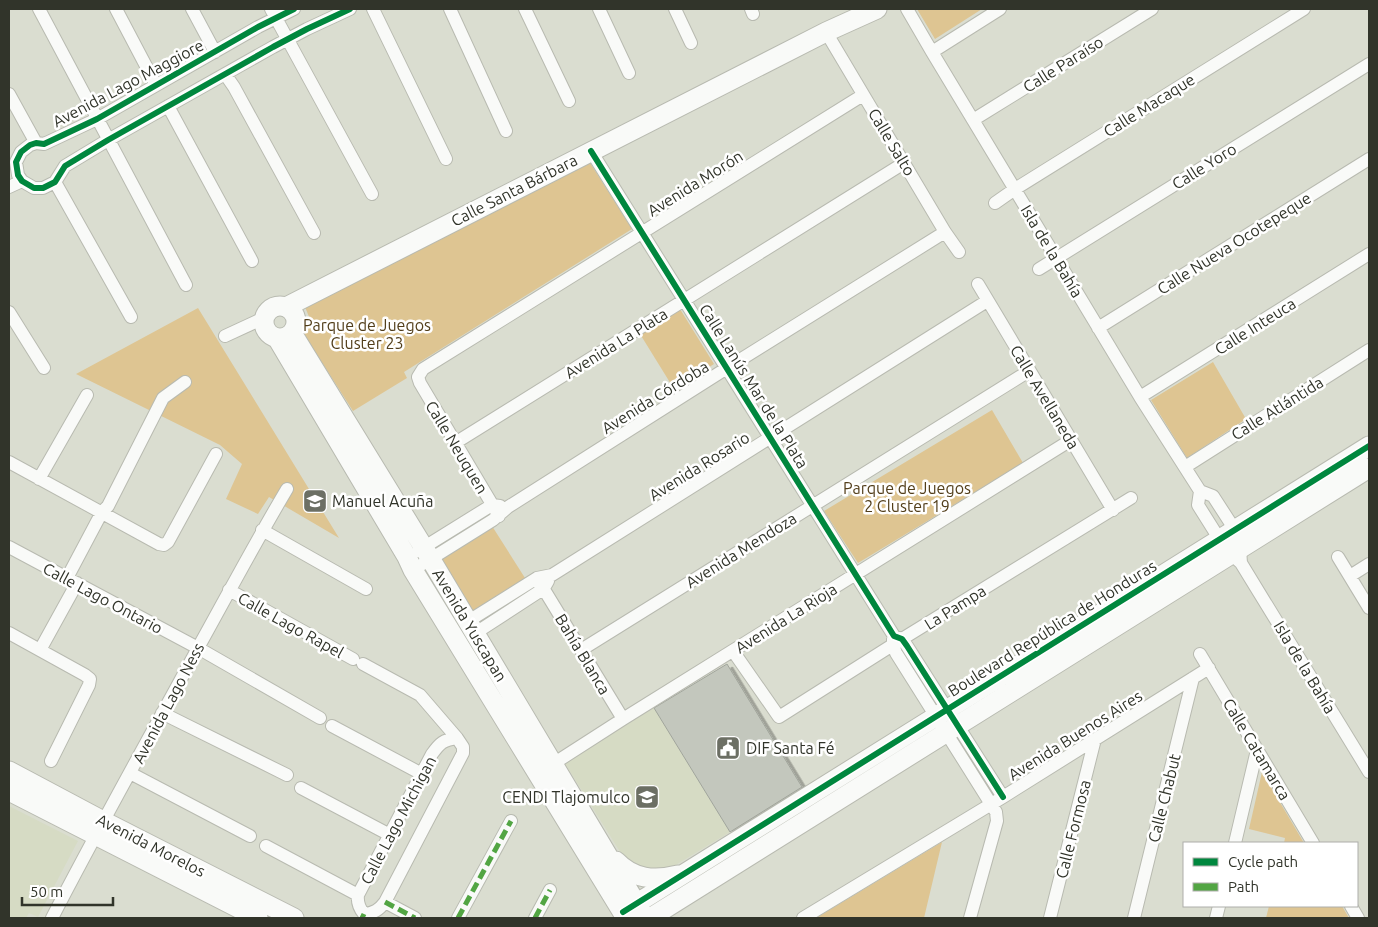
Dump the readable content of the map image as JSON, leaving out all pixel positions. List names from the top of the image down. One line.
{"streets":{"street":["Calle Paraíso","Avenida Lago Maggiore","Calle Macaque","Calle Salto","Calle Yoro","Avenida Morón","Calle Santa Bárbara","Calle Nueva Ocotepeque","Isla de la Bahía","Calle Inteuca","Avenida La Plata","Calle Lanús Mar de la Plata","Avenida Córdoba","Calle Avellaneda","Calle Atlántida","Calle Neuquen","Avenida Rosario","Avenida Mendoza","Calle Lago Ontario","La Pampa","Avenida La Rioja","Calle Lago Rapel","Avenida Yuscapan","Boulevard República de Honduras","Bahía Blanca","Avenida Lago Ness","Avenida Buenos Aires","Calle Catamarca","Calle Chabut","Calle Lago Michigan","Calle Formosa","Avenida Morelos"]},"crossings":[["Calle Paraíso","Isla de la Bahía"],["Calle Macaque","Isla de la Bahía"],["Calle Salto","Avenida Morón"],["Calle Salto","Calle Santa Bárbara"],["Calle Salto","Avenida La Plata"],["Calle Salto","Avenida Córdoba"],["Calle Yoro","Isla de la Bahía"],["Avenida Morón","Calle Lanús Mar de la Plata"],["Avenida Morón","Calle Neuquen"],["Calle Santa Bárbara","Calle Lanús Mar de la Plata"],["Calle Santa Bárbara","Avenida Yuscapan"],["Calle Nueva Ocotepeque","Isla de la Bahía"],["Isla de la Bahía","Calle Inteuca"],["Isla de la Bahía","Calle Atlántida"],["Isla de la Bahía","Boulevard República de Honduras"],["Avenida La Plata","Calle Lanús Mar de la Plata"],["Avenida La Plata","Calle Neuquen"],["Calle Lanús Mar de la Plata","Avenida Córdoba"],["Calle Lanús Mar de la Plata","Avenida Rosario"],["Calle Lanús Mar de la Plata","Avenida Mendoza"],["Calle Lanús Mar de la Plata","La Pampa"],["Calle Lanús Mar de la Plata","Avenida La Rioja"],["Calle Lanús Mar de la Plata","Boulevard República de Honduras"],["Calle Lanús Mar de la Plata","Avenida Buenos Aires"],["Avenida Córdoba","Calle Neuquen"],["Calle Avellaneda","Avenida Rosario"],["Calle Avellaneda","Avenida Mendoza"],["Calle Avellaneda","La Pampa"],["Calle Avellaneda","Avenida La Rioja"],["Avenida Rosario","Avenida Yuscapan"],["Avenida Rosario","Bahía Blanca"],["Avenida Mendoza","Bahía Blanca"],["Calle Lago Ontario","Avenida Lago Ness"],["La Pampa","Avenida La Rioja"],["Avenida La Rioja","Avenida Yuscapan"],["Avenida La Rioja","Bahía Blanca"],["Calle Lago Rapel","Avenida Lago Ness"],["Calle Lago Rapel","Calle Lago Michigan"],["Avenida Yuscapan","Boulevard República de Honduras"],["Avenida Lago Ness","Avenida Morelos"],["Avenida Buenos Aires","Calle Catamarca"],["Avenida Buenos Aires","Calle Chabut"],["Avenida Buenos Aires","Calle Formosa"]],"parks":["Parque de Juegos Cluster 23","Parque de Juegos 2 Cluster 19"],"places":{"school or university":["Manuel Acuña","CENDI Tlajomulco"],"public building":["DIF Santa Fé"]},"legend":["Cycle path","Path"],"scale_bar":"50 m"}
